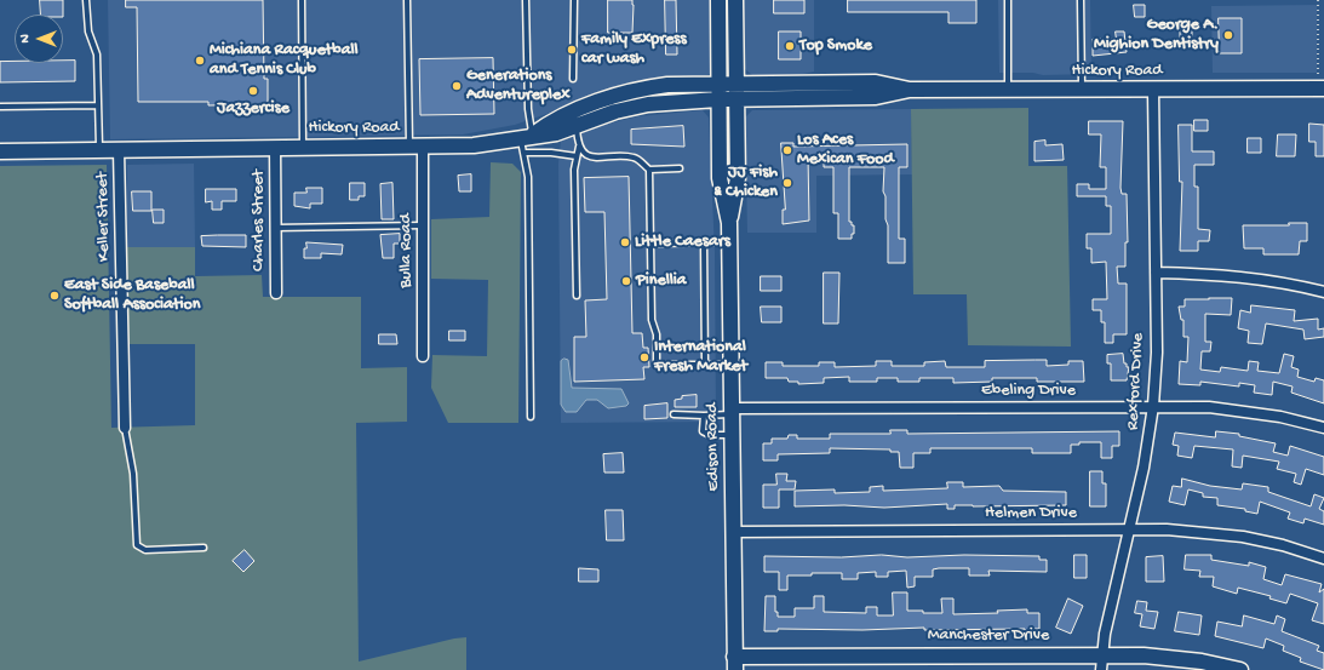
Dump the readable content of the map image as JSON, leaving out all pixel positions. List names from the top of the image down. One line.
{"streets":{"street":["Hickory Road","Keller Street","Charles Street","Bulla Road","Rexford Drive","Ebeling Drive","Edison Road","Helmen Drive","Manchester Drive"]},"crossings":[["Hickory Road","Keller Street"],["Hickory Road","Charles Street"],["Hickory Road","Bulla Road"],["Hickory Road","Rexford Drive"],["Hickory Road","Edison Road"],["Rexford Drive","Ebeling Drive"],["Rexford Drive","Helmen Drive"],["Rexford Drive","Manchester Drive"],["Ebeling Drive","Edison Road"],["Edison Road","Helmen Drive"],["Edison Road","Manchester Drive"]],"places":["George A. Mighion Dentistry","Top Smoke","Family Express car wash","Michiana Racquetball and Tennis Club","Generations Adventureplex","Jazzercise","Los Aces Mexican Food","JJ Fish & Chicken","Little Caesars","Pinellia","East Side Baseball Softball Association","International Fresh Market"],"north":"left"}
